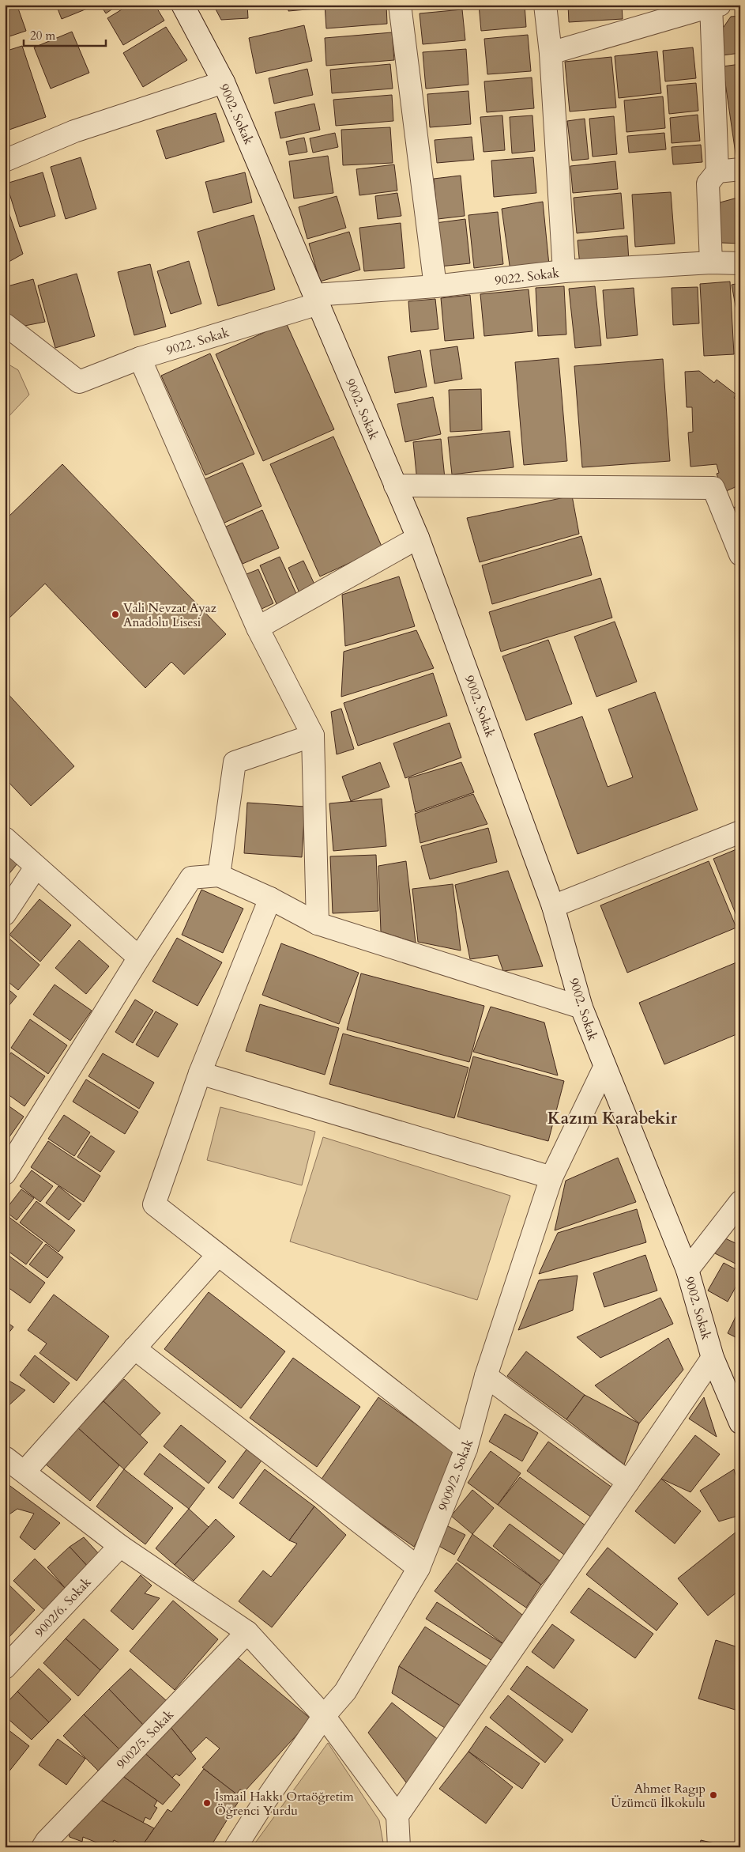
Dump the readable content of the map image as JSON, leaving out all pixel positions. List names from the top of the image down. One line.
{"streets":{"street":["9002. Sokak","9022. Sokak","9009/2. Sokak","9002/6. Sokak","9002/5. Sokak"]},"crossings":[["9002. Sokak","9022. Sokak"],["9002. Sokak","9009/2. Sokak"]],"districts":["Kazım Karabekir"],"places":["Vali Nevzat Ayaz Anadolu Lisesi","Ahmet Ragıp Üzümcü İlkokulu","İsmail Hakkı Ortaöğretim Öğrenci Yurdu"],"scale_bar":"20 m"}
